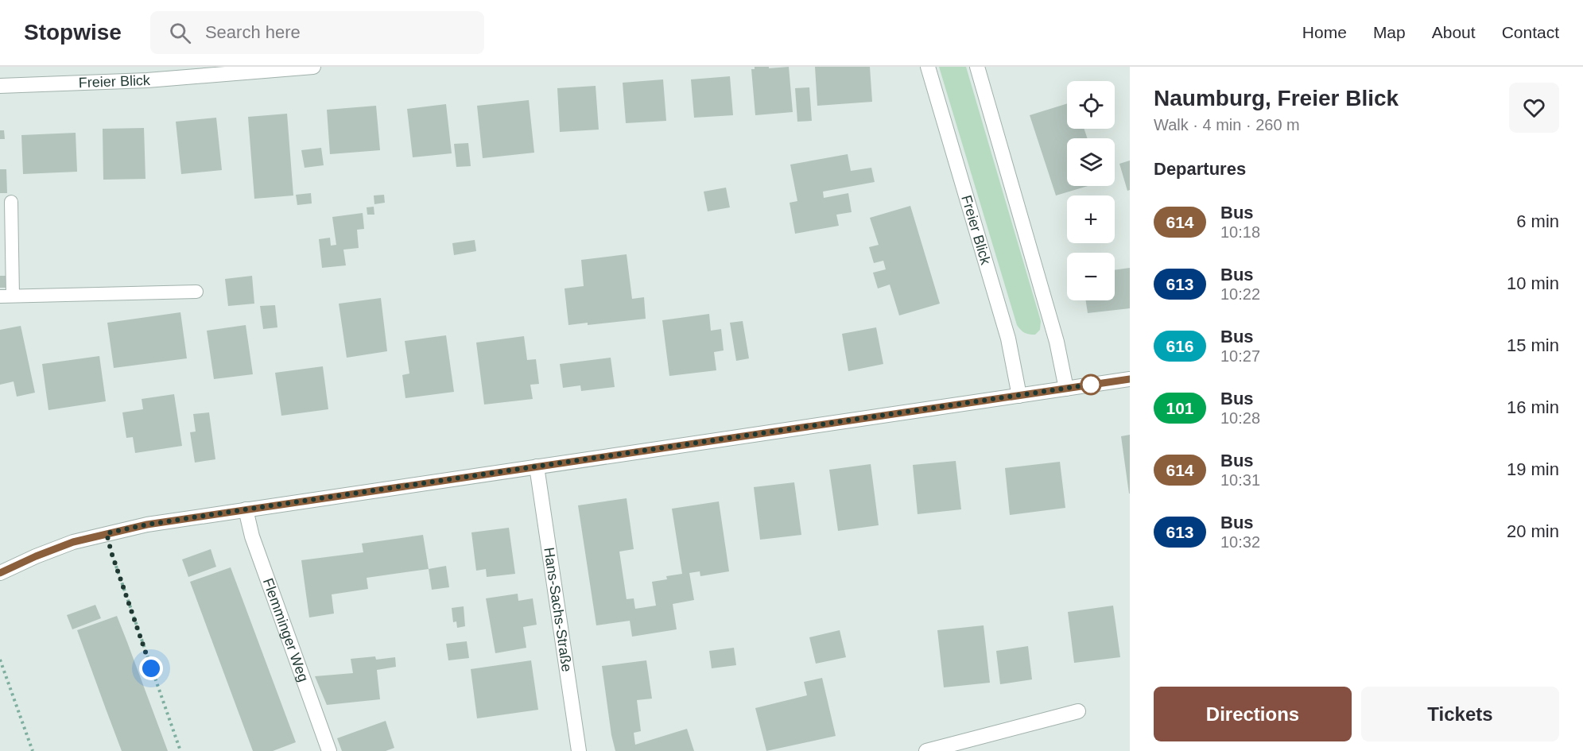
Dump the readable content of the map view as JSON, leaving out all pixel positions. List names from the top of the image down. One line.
{"streets":{"street":["Freier Blick","Hans-Sachs-Straße","Flemminger Weg"]},"lines":["bus line 614"],"page":{"header":"Stopwise","search":"Search here","nav":["Home","Map","About","Contact"],"heading":[["Naumburg, Freier Blick","Walk · 4 min · 260 m"],"Departures"],"map_buttons":["+","−"],"list":[{"mark":"614","name":"Bus","note":"10:18","value":"6 min"},{"mark":"613","name":"Bus","note":"10:22","value":"10 min"},{"mark":"616","name":"Bus","note":"10:27","value":"15 min"},{"mark":"101","name":"Bus","note":"10:28","value":"16 min"},{"mark":"614","name":"Bus","note":"10:31","value":"19 min"},{"mark":"613","name":"Bus","note":"10:32","value":"20 min"}],"buttons":["Directions","Tickets"]}}
